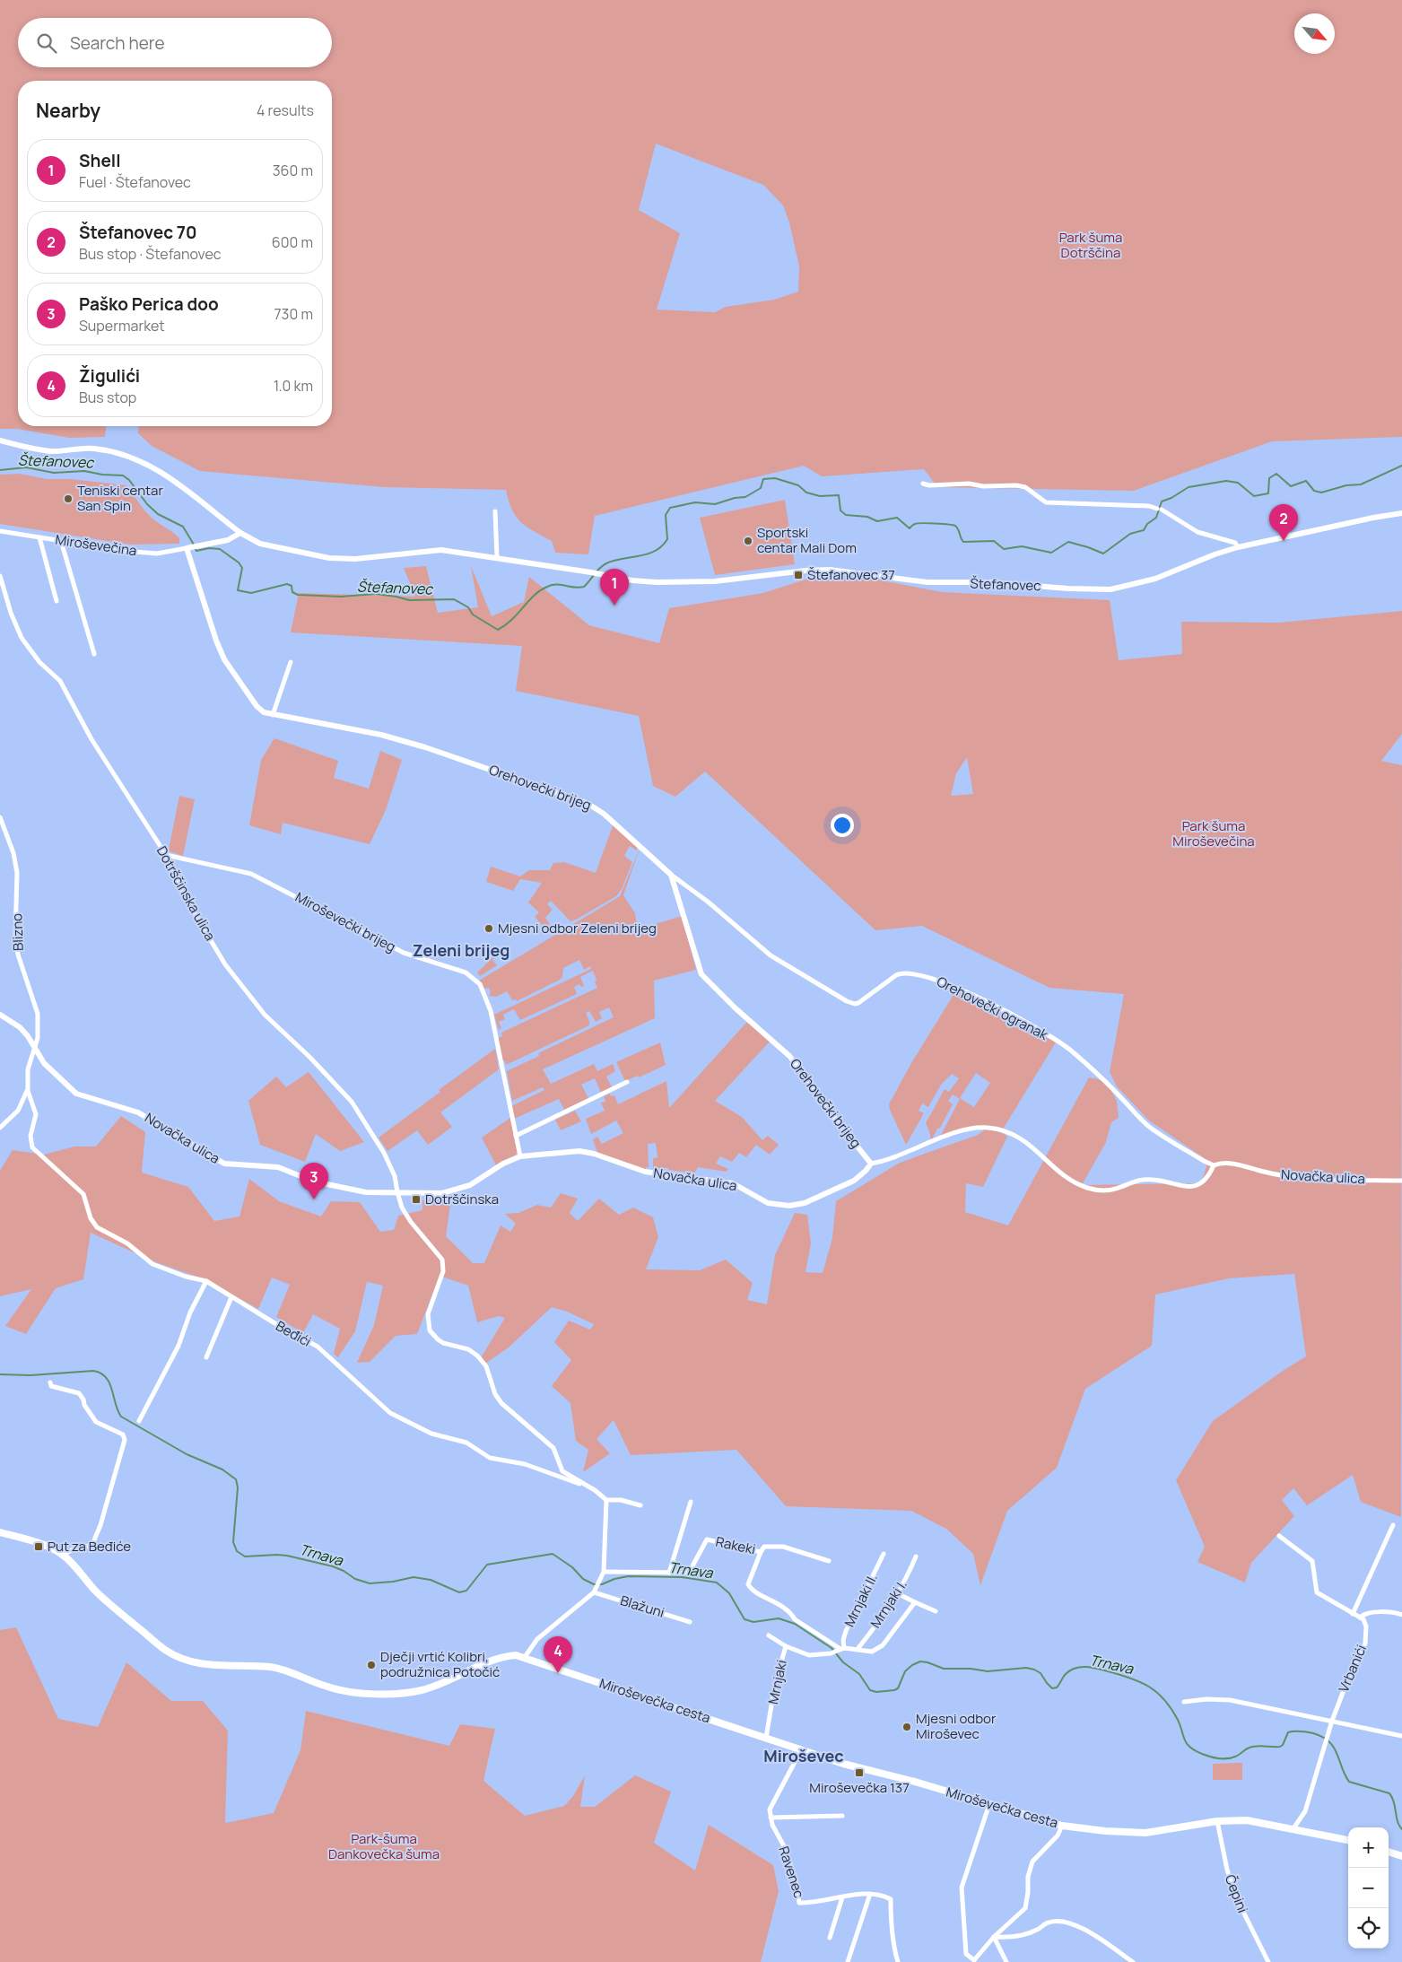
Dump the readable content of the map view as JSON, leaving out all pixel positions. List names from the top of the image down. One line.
{"streets":{"main road":["Miroševečka cesta"],"street":["Miroševečina","Štefanovec","Orehovečki brijeg","Dotrščinska ulica","Miroševečki brijeg","Blizno","Orehovečki ogranak","Novačka ulica","Beđići","Rakeki","Mrnjaki II.","Mrnjaki I.","Blažuni","Vrbanići","Mrnjaki","Ravenec","Čepini"]},"crossings":[["Miroševečina","Orehovečki brijeg"],["Orehovečki brijeg","Orehovečki ogranak"],["Orehovečki brijeg","Novačka ulica"],["Dotrščinska ulica","Miroševečki brijeg"],["Dotrščinska ulica","Novačka ulica"],["Dotrščinska ulica","Beđići"],["Miroševečki brijeg","Novačka ulica"],["Blizno","Novačka ulica"],["Blizno","Beđići"],["Orehovečki ogranak","Novačka ulica"],["Mrnjaki II.","Mrnjaki"],["Vrbanići","Miroševečka cesta"],["Mrnjaki","Miroševečka cesta"],["Miroševečka cesta","Čepini"]],"districts":["Zeleni brijeg","Miroševec"],"water":["Štefanovec","Trnava"],"parks":["Park šuma Dotrščina","Park šuma Miroševečina","Park-šuma Dankovečka šuma"],"places":{"other":["Teniski centar San Spin","Sportski centar Mali Dom","Mjesni odbor Zeleni brijeg","Dječji vrtić Kolibri, podružnica Potočić","Mjesni odbor Miroševec"],"transit":["Štefanovec 37","Dotrščinska","Put za Beđiće","Miroševečka 137"]},"north":"bottom right","page":{"search":"Search here","heading":["Nearby","4 results"],"list":[{"mark":"1","name":"Shell","note":"Fuel · Štefanovec","value":"360 m"},{"mark":"2","name":"Štefanovec 70","note":"Bus stop · Štefanovec","value":"600 m"},{"mark":"3","name":"Paško Perica doo","note":"Supermarket","value":"730 m"},{"mark":"4","name":"Žigulići","note":"Bus stop","value":"1.0 km"}],"pins":["2","1","3","4"],"map_buttons":["+","−"]}}
